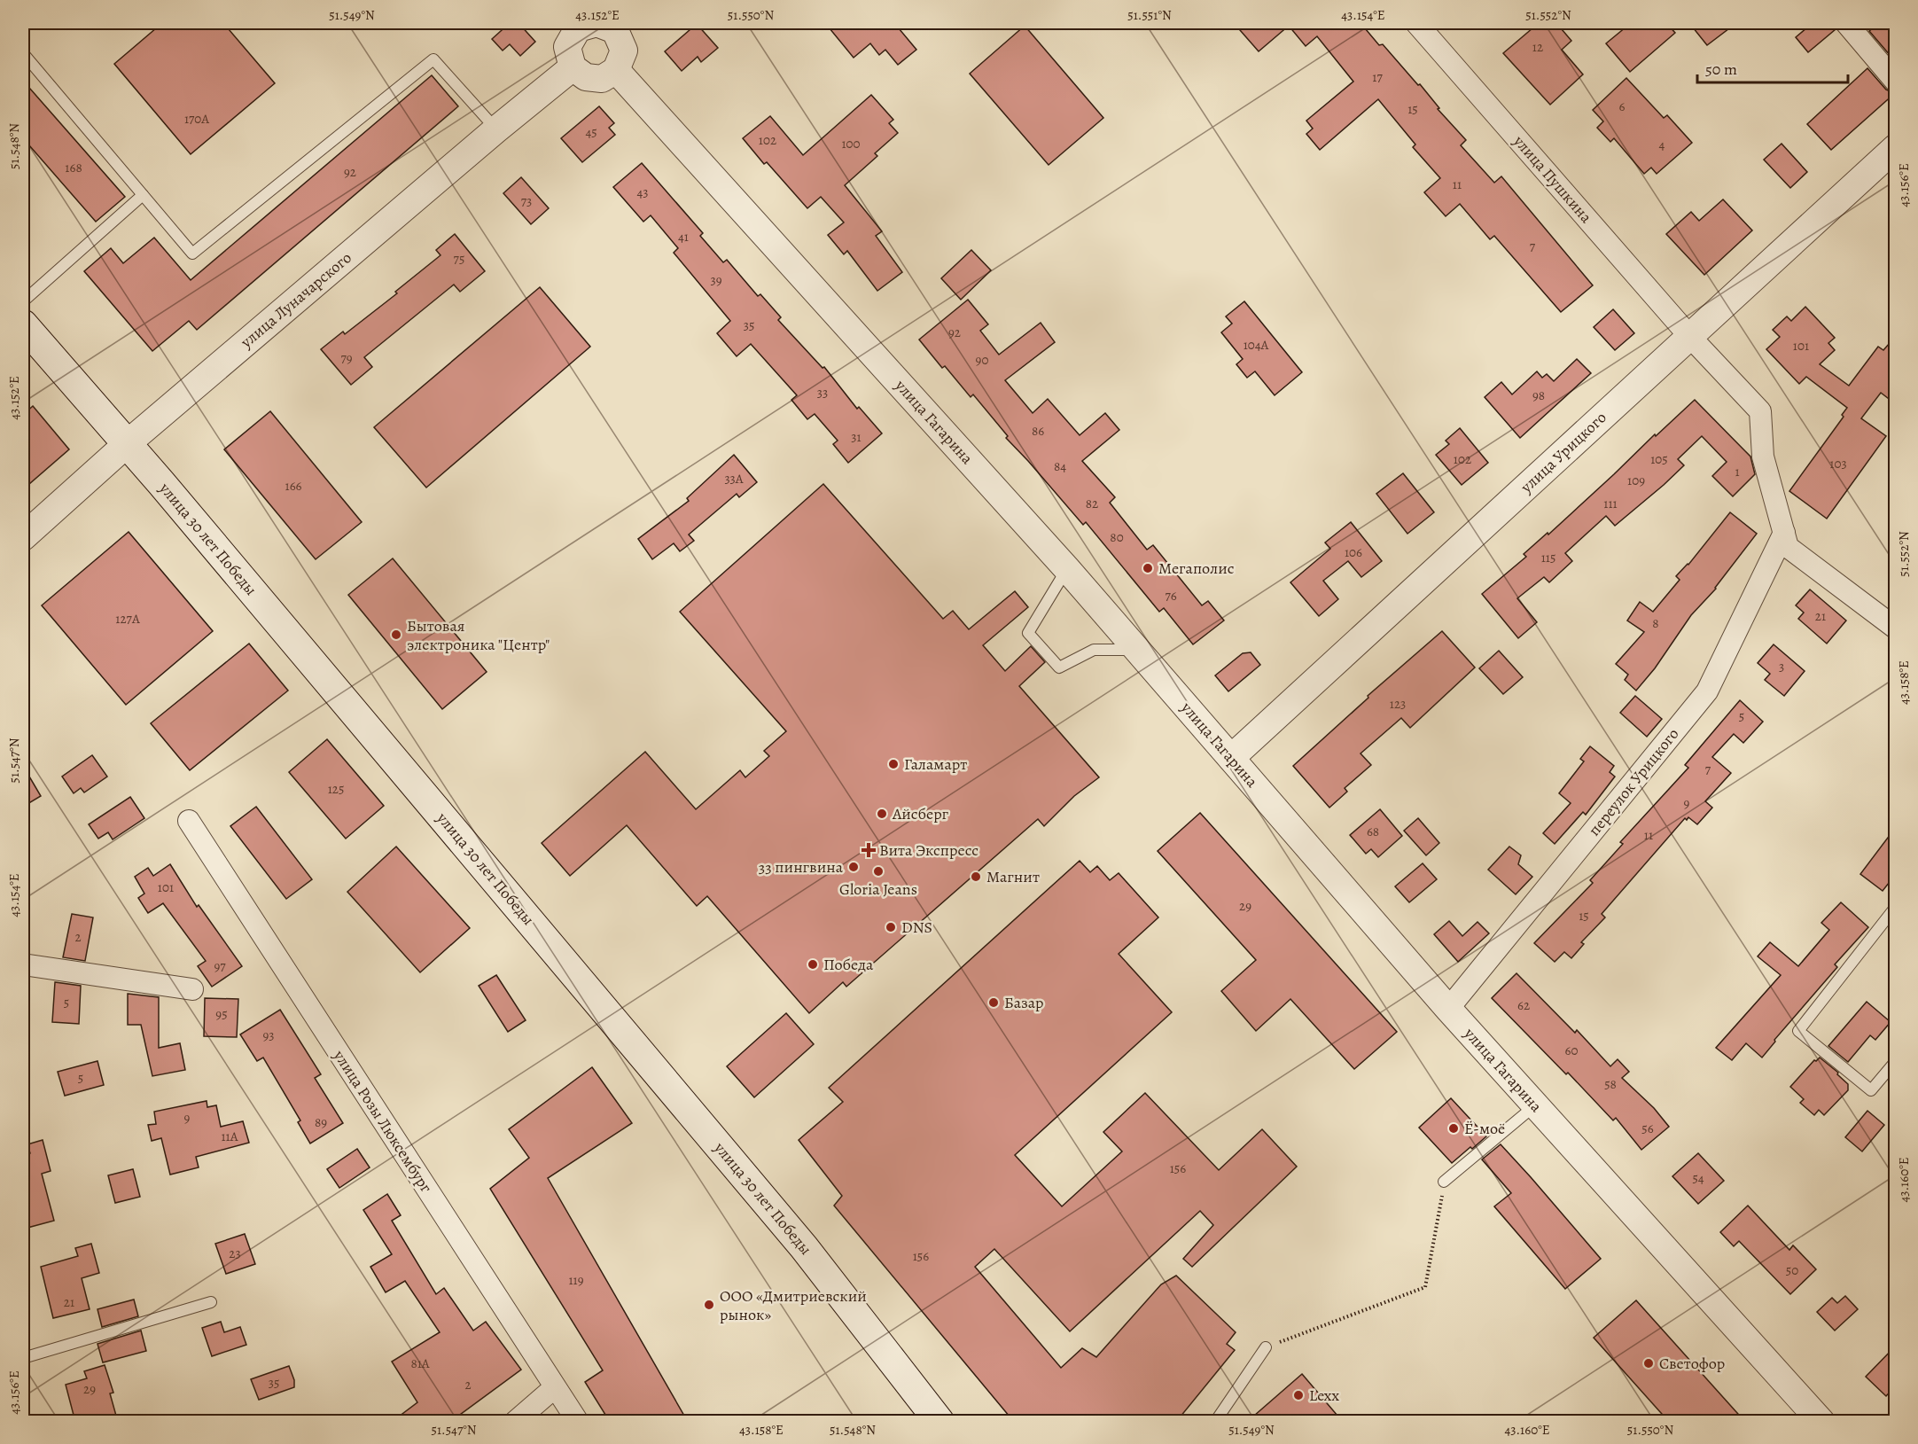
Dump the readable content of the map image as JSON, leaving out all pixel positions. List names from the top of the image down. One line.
{"streets":{"main road":["улица 30 лет Победы"],"street":["улица Пушкина","улица Луначарского","улица Гагарина","улица Урицкого","переулок Урицкого","улица Розы Люксембург"]},"crossings":[["улица Пушкина","улица Урицкого"],["улица Пушкина","переулок Урицкого"],["улица Луначарского","улица Гагарина"],["улица Луначарского","улица 30 лет Победы"],["улица Гагарина","улица Урицкого"],["улица Гагарина","переулок Урицкого"]],"places":{"other":["Мегаполис","Бытовая электроника \"Центр\"","Галамарт","Айсберг","33 пингвина","Gloria Jeans","Магнит","DNS","Победа","Базар","Ё-моё","ООО «Дмитриевский рынок»","Светофор","Lexx"],"health":["Вита Экспресс"]},"house_numbers":["12","17","6","15","170А","45","102","100","4","168","92","11","43","73","41","7","75","39","35","92","104А","101","79","90","33","98","86","31","102","105","103","84","1","33А","109","166","82","111","80","106","115","76","21","127А","8","3","123","5","7","125","9","68","11","101","29","15","2","97","5","62","95","93","60","5","58","9","89","56","11А","156","54","23","156","50","119","21","81А","35","2","29"],"scale_bar":"50 m","coordinates":["51.549°N","43.152°E","51.550°N","51.551°N","43.154°E","51.552°N","51.548°N","43.156°E","43.158°E","51.547°N","43.160°E"]}
